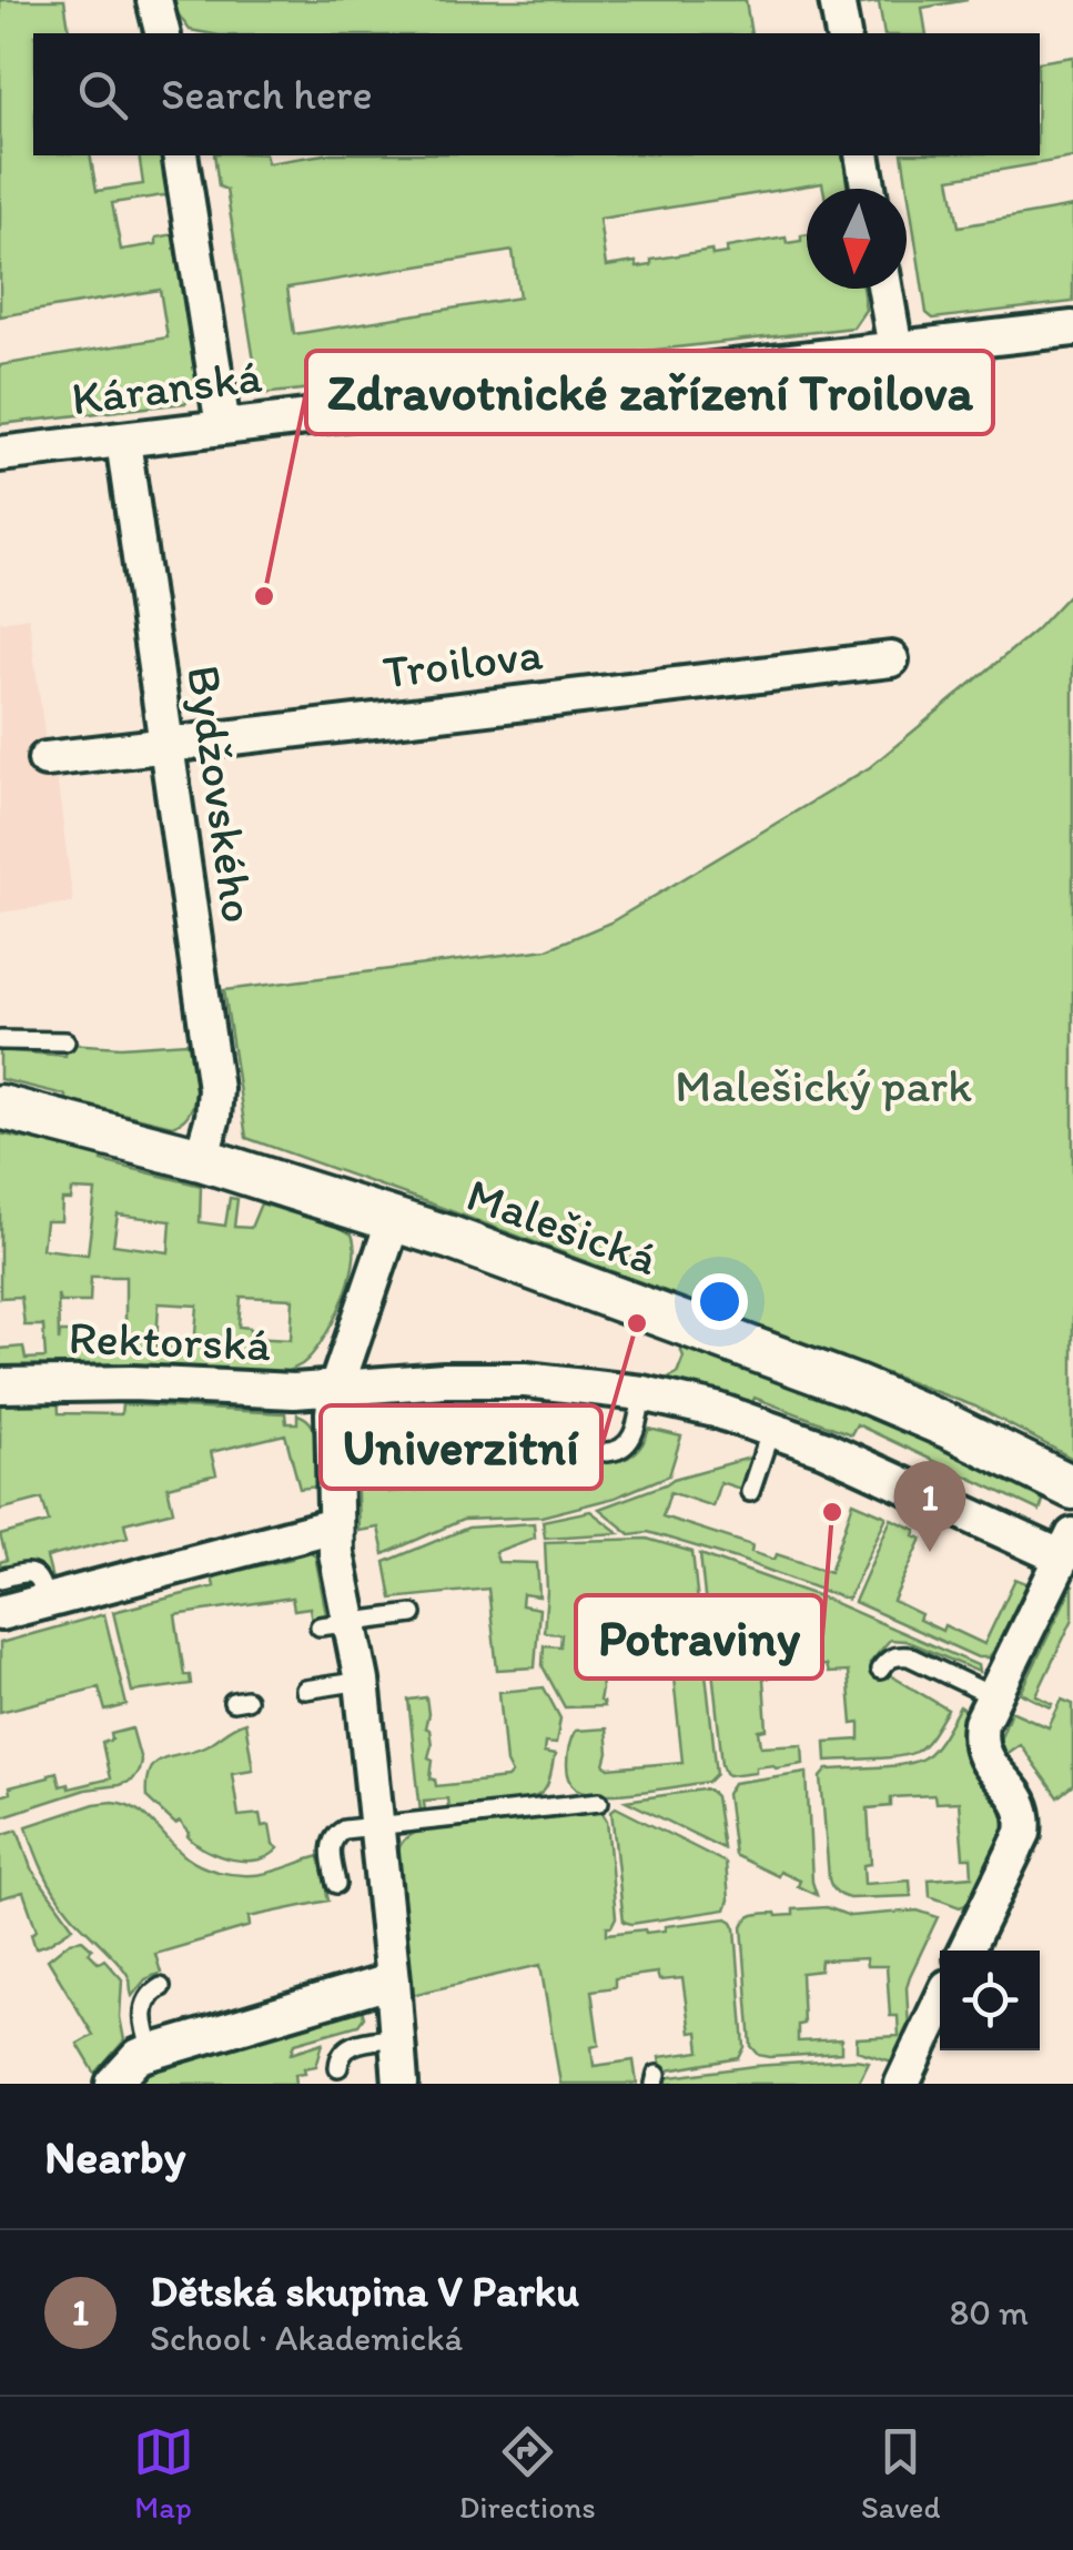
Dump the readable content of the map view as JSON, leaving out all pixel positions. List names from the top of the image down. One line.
{"streets":{"street":["Káranská","Troilova","Bydžovského","Malešická","Rektorská"]},"crossings":[["Káranská","Bydžovského"],["Troilova","Bydžovského"],["Bydžovského","Malešická"]],"parks":["Malešický park"],"places":["Zdravotnické zařízení Troilova","Univerzitní","Potraviny"],"north":"bottom","page":{"search":"Search here","pins":"1","heading":"Nearby","list":[{"mark":"1","name":"Dětská skupina V Parku","note":"School · Akademická","value":"80 m"}],"nav":["Map","Directions","Saved"]}}
